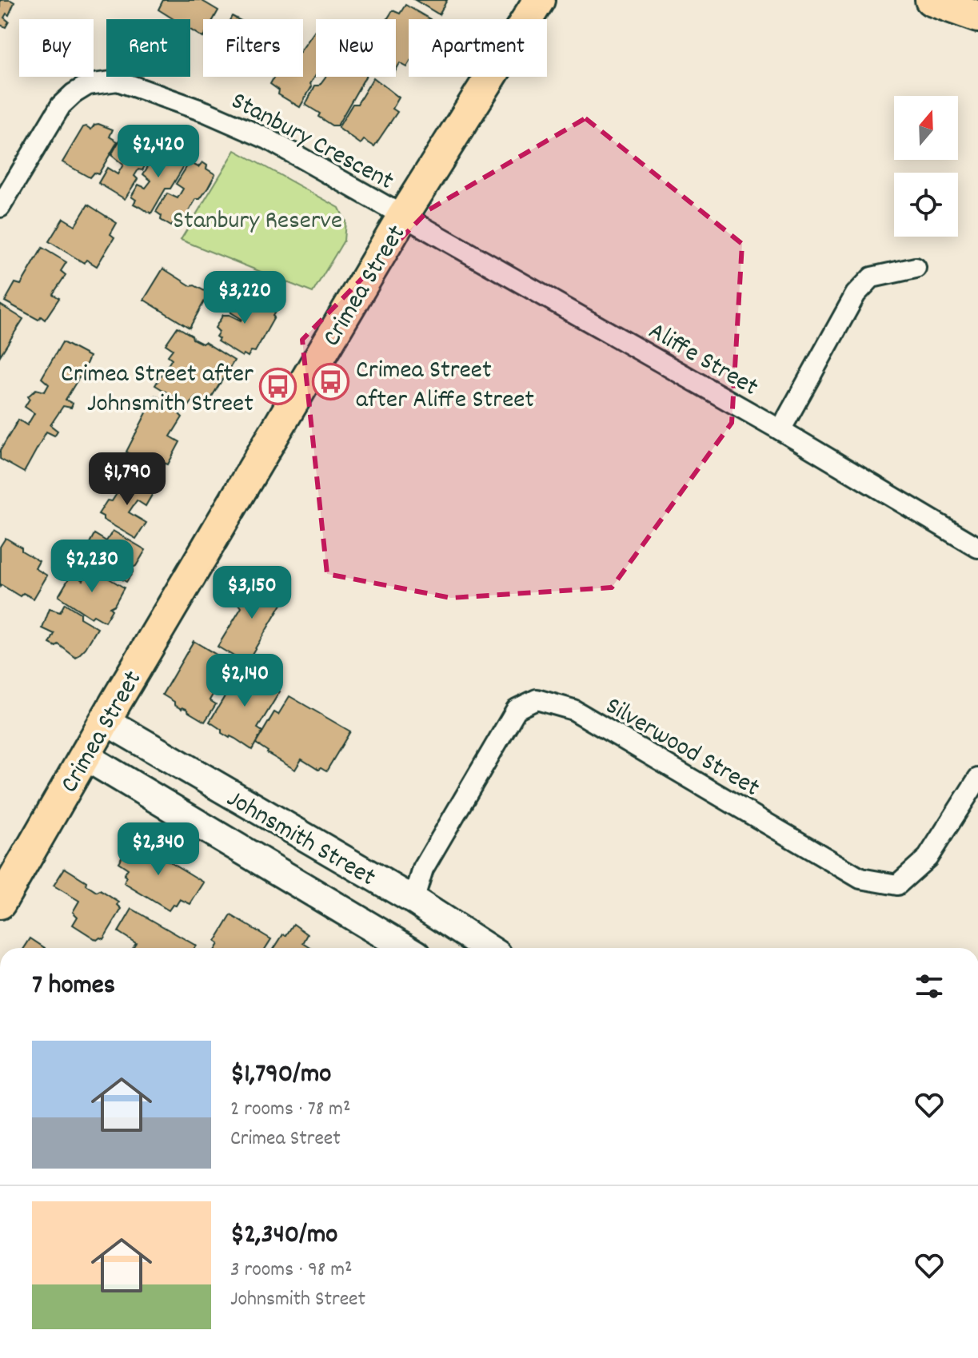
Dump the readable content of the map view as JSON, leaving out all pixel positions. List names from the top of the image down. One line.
{"streets":{"main road":["Crimea Street"],"street":["Stanbury Crescent","Aliffe Street","Silverwood Street","Johnsmith Street"]},"crossings":[["Stanbury Crescent","Crimea Street"],["Stanbury Crescent","Aliffe Street"],["Crimea Street","Aliffe Street"],["Crimea Street","Johnsmith Street"],["Silverwood Street","Johnsmith Street"]],"parks":["Stanbury Reserve"],"places":{"bus stop":["Crimea Street after Aliffe Street","Crimea Street after Johnsmith Street"]},"north":"top","page":{"chip":["Buy","Rent","Filters","New","Apartment"],"price":["$2,420","$3,220","$1,790","$2,230","$3,150","$2,140","$2,340"],"heading":"7 homes","list":[{"name":"$1,790/mo","note":"2 rooms · 78 m² · Crimea Street"},{"name":"$2,340/mo","note":"3 rooms · 98 m² · Johnsmith Street"}]}}
